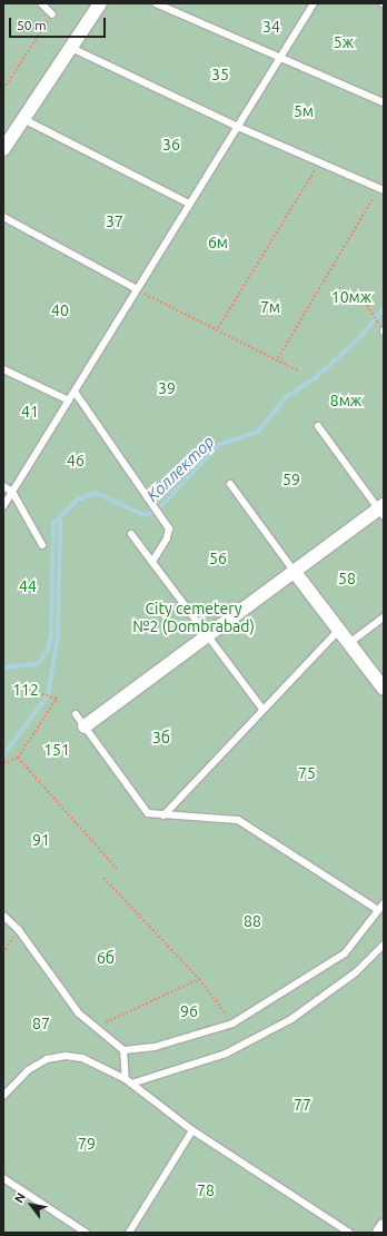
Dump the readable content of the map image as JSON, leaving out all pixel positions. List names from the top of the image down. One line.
{"water":["Коллектор"],"parks":["34","5ж","35","5м","36","37","6м","10мж","7м","40","39","8мж","41","46","59","56","58","44","City cemetery №2 (Dombrabad)","112","3б","151","75","91","88","6б","96","87","77","79","78"],"scale_bar":"50 m","north":"top left"}
